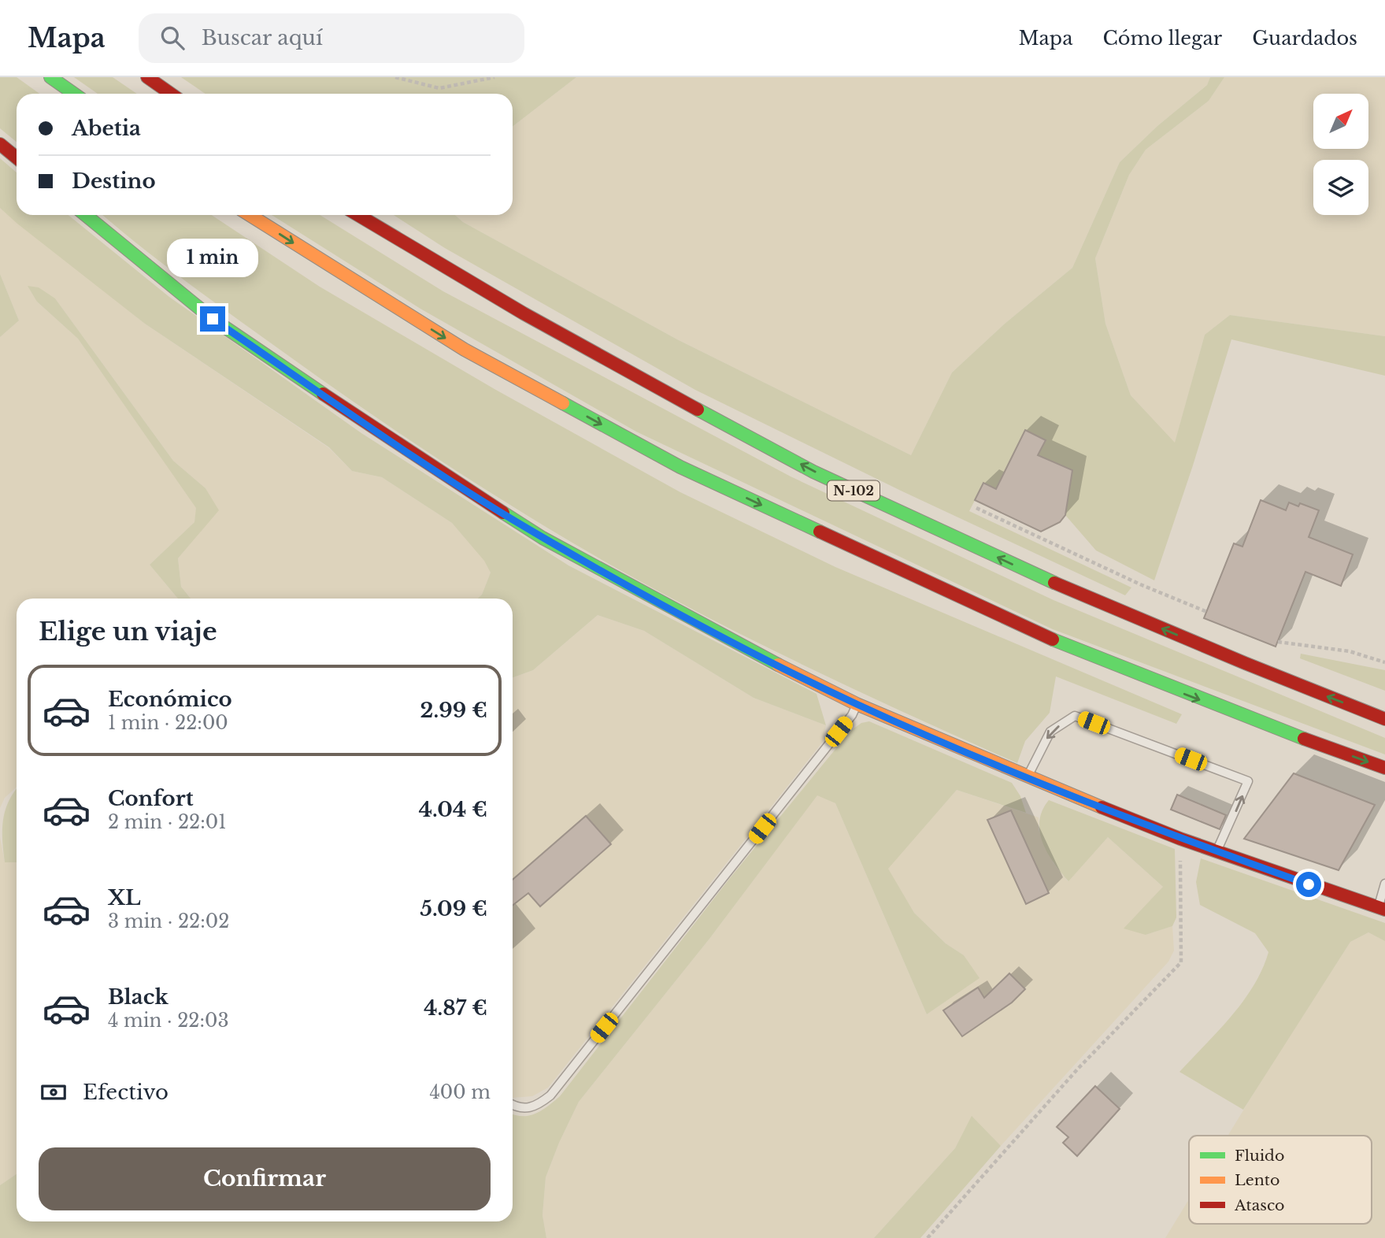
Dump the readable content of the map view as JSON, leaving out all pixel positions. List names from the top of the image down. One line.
{"streets":{"main road":["N-102"]},"legend":["Fluido","Lento","Atasco"],"north":"top right","page":{"header":"Mapa","search":"Buscar aquí","nav":["Mapa","Cómo llegar","Guardados"],"banner":["Abetia","Destino"],"bubble":"1 min","heading":"Elige un viaje","list":[{"name":"Económico","note":"1 min · 22:00","value":"2.99 €"},{"name":"Confort","note":"2 min · 22:01","value":"4.04 €"},{"name":"XL","note":"3 min · 22:02","value":"5.09 €"},{"name":"Black","note":"4 min · 22:03","value":"4.87 €"}],"pay":["Efectivo","400 m"],"buttons":"Confirmar"}}
